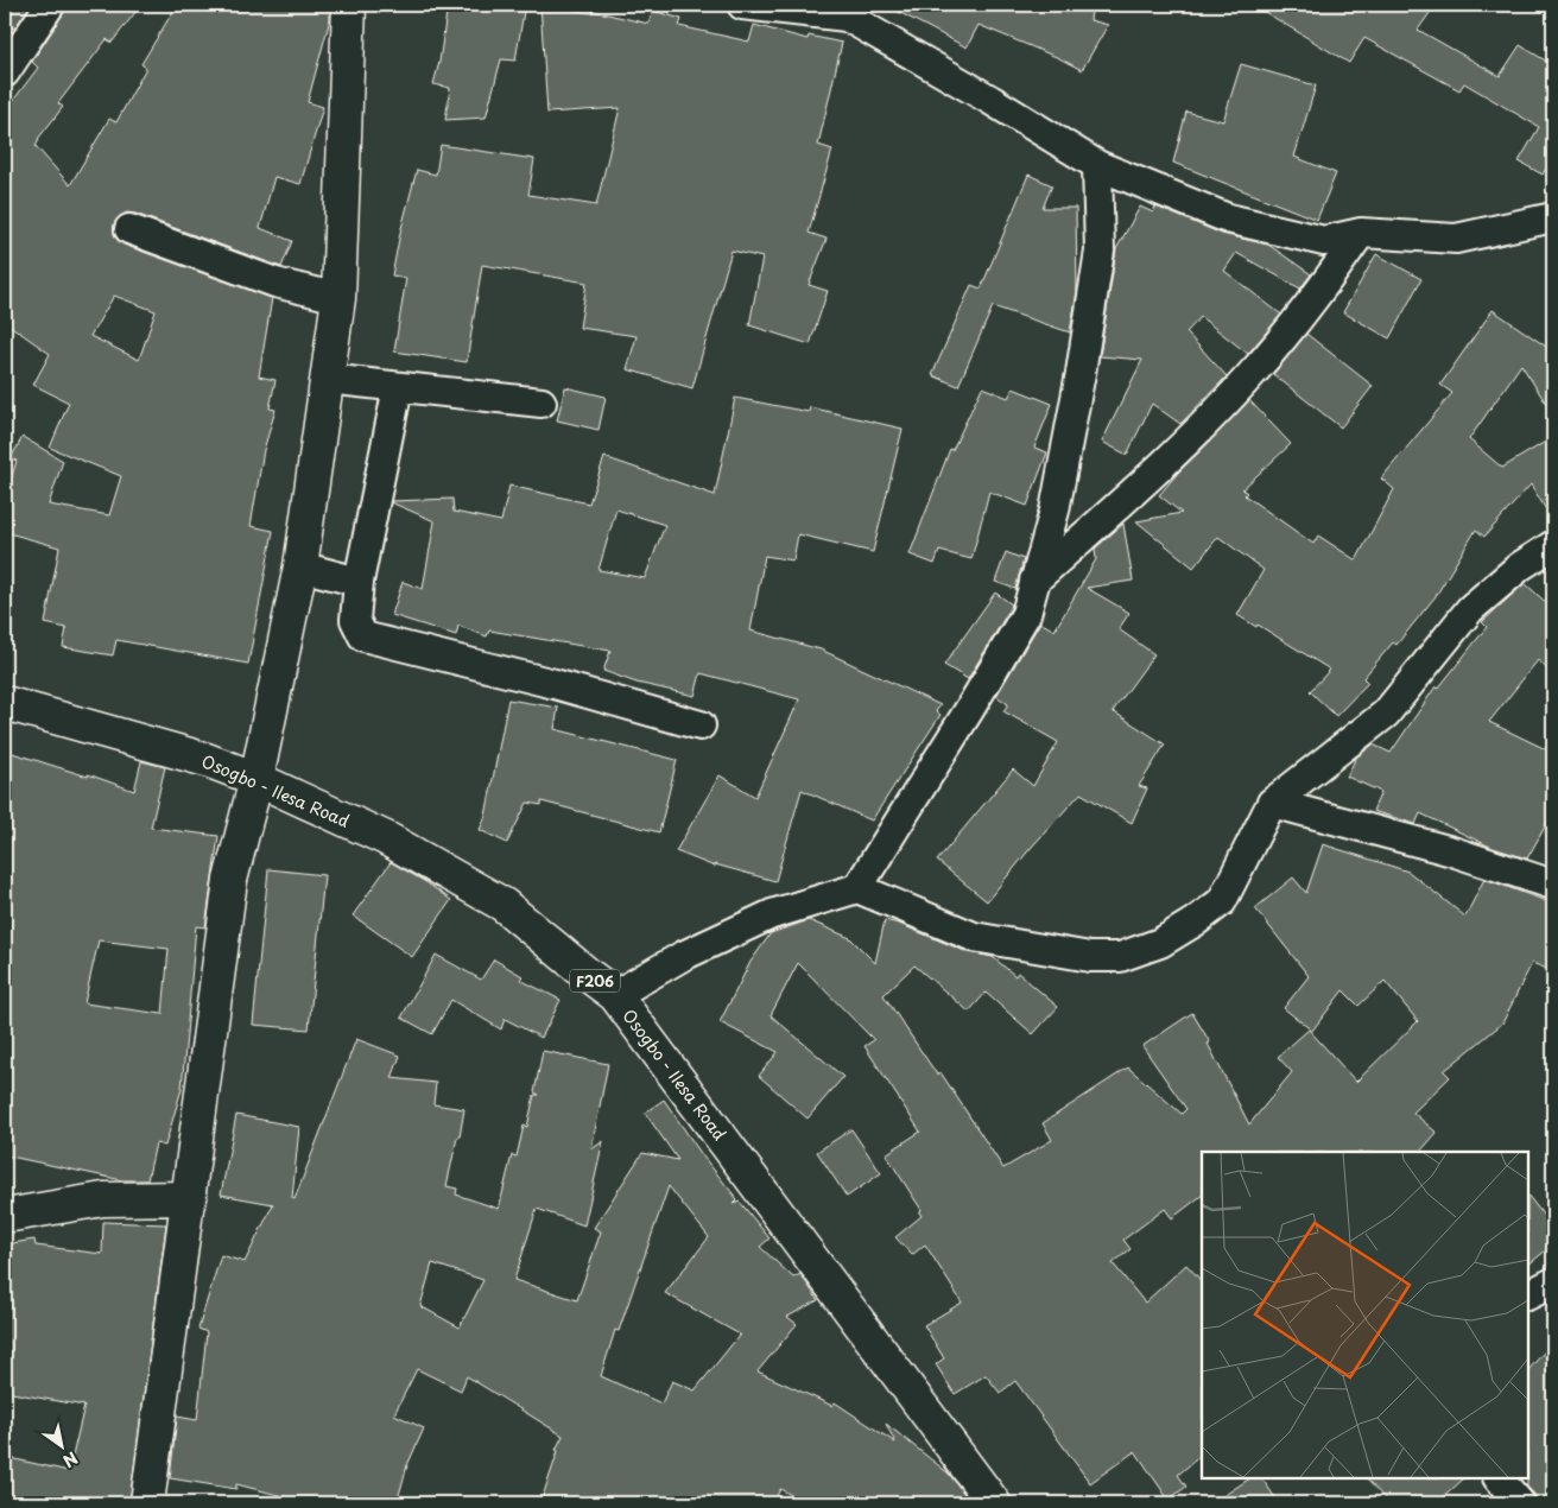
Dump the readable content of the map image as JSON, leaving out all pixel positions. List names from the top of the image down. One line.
{"streets":{"main road":["Osogbo - Ilesa Road","F206"]},"north":"bottom right"}
